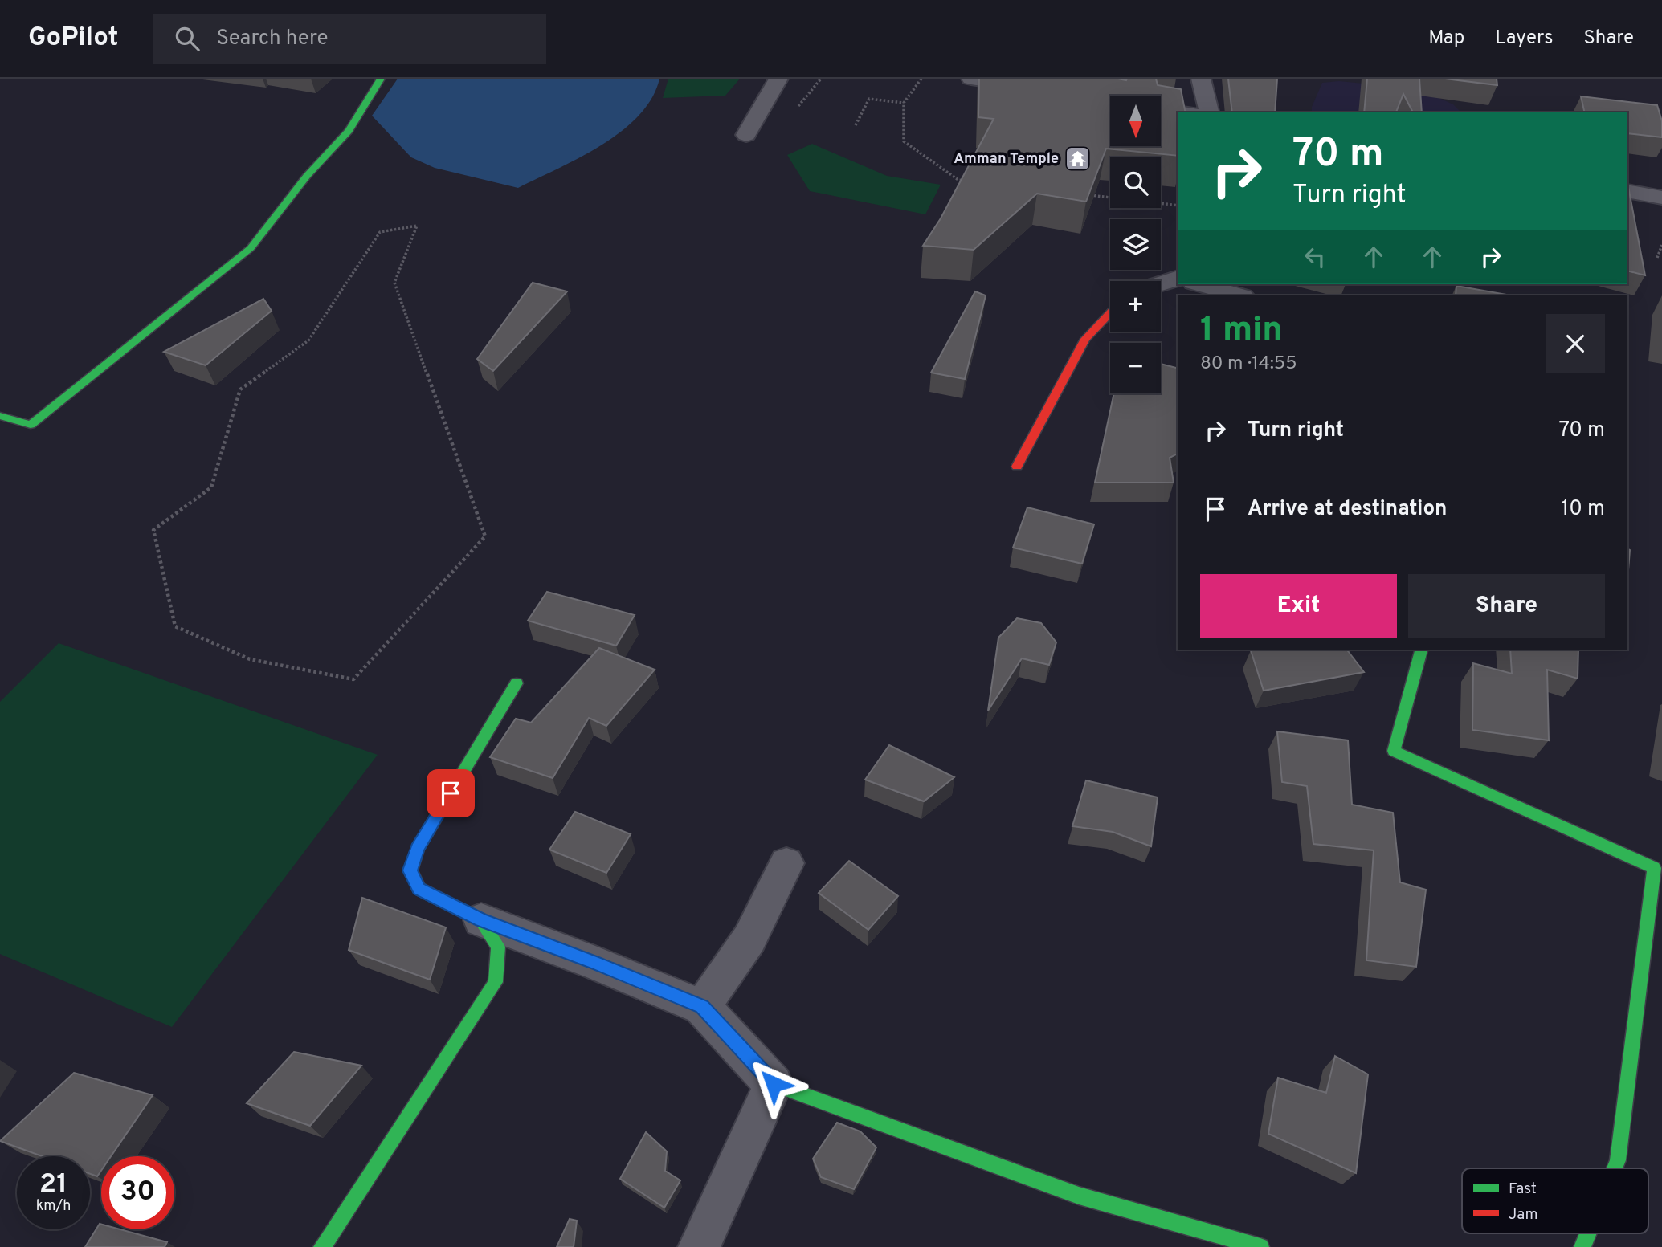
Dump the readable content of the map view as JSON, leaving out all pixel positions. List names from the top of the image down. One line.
{"places":{"temple":["Amman Temple"]},"legend":["Fast","Jam"],"north":"bottom","page":{"header":"GoPilot","search":"Search here","nav":["Map","Layers","Share"],"map_buttons":["+","−"],"turn":["70 m","Turn right"],"heading":["1 min","80 m · 14:55"],"list":[{"name":"Turn right","value":"70 m"},{"name":"Arrive at destination","value":"10 m"}],"buttons":["Exit","Share"],"speed":"21 km/h","limit":"30"}}
